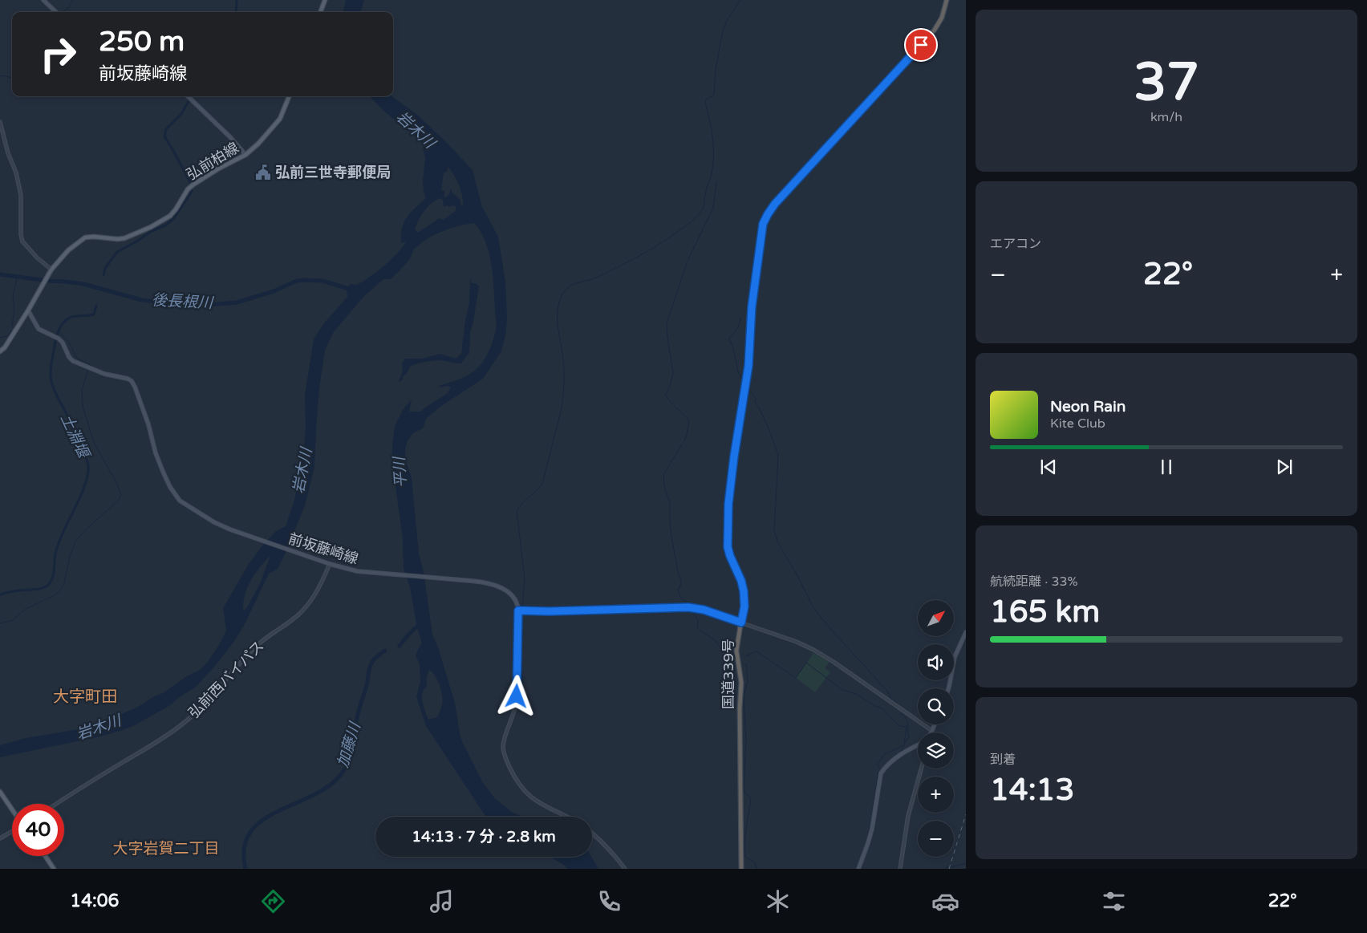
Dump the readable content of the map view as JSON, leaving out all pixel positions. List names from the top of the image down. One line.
{"streets":{"highway":["国道339号"],"main road":["弘前柏線","前坂藤崎線"],"street":["弘前西バイパス"]},"crossings":[["弘前柏線","前坂藤崎線"],["前坂藤崎線","弘前西バイパス"]],"districts":["大字町田","大字岩賀二丁目"],"water":["岩木川","後長根川","土淵堰","平川","加藤川"],"places":{"public building":["弘前三世寺郵便局"]},"north":"top right","page":{"tile":[["37","km/h"],"エアコン",["航続距離 · 33%","165 km"],["到着","14:13"]],"turn":["250 m","前坂藤崎線"],"heat":["−","22°","+"],"song":["Neon Rain","Kite Club"],"map_buttons":["+","−"],"limit":"40","trip":"14:13 · 7 分 · 2.8 km","tabs":["14:06","22°"]}}
